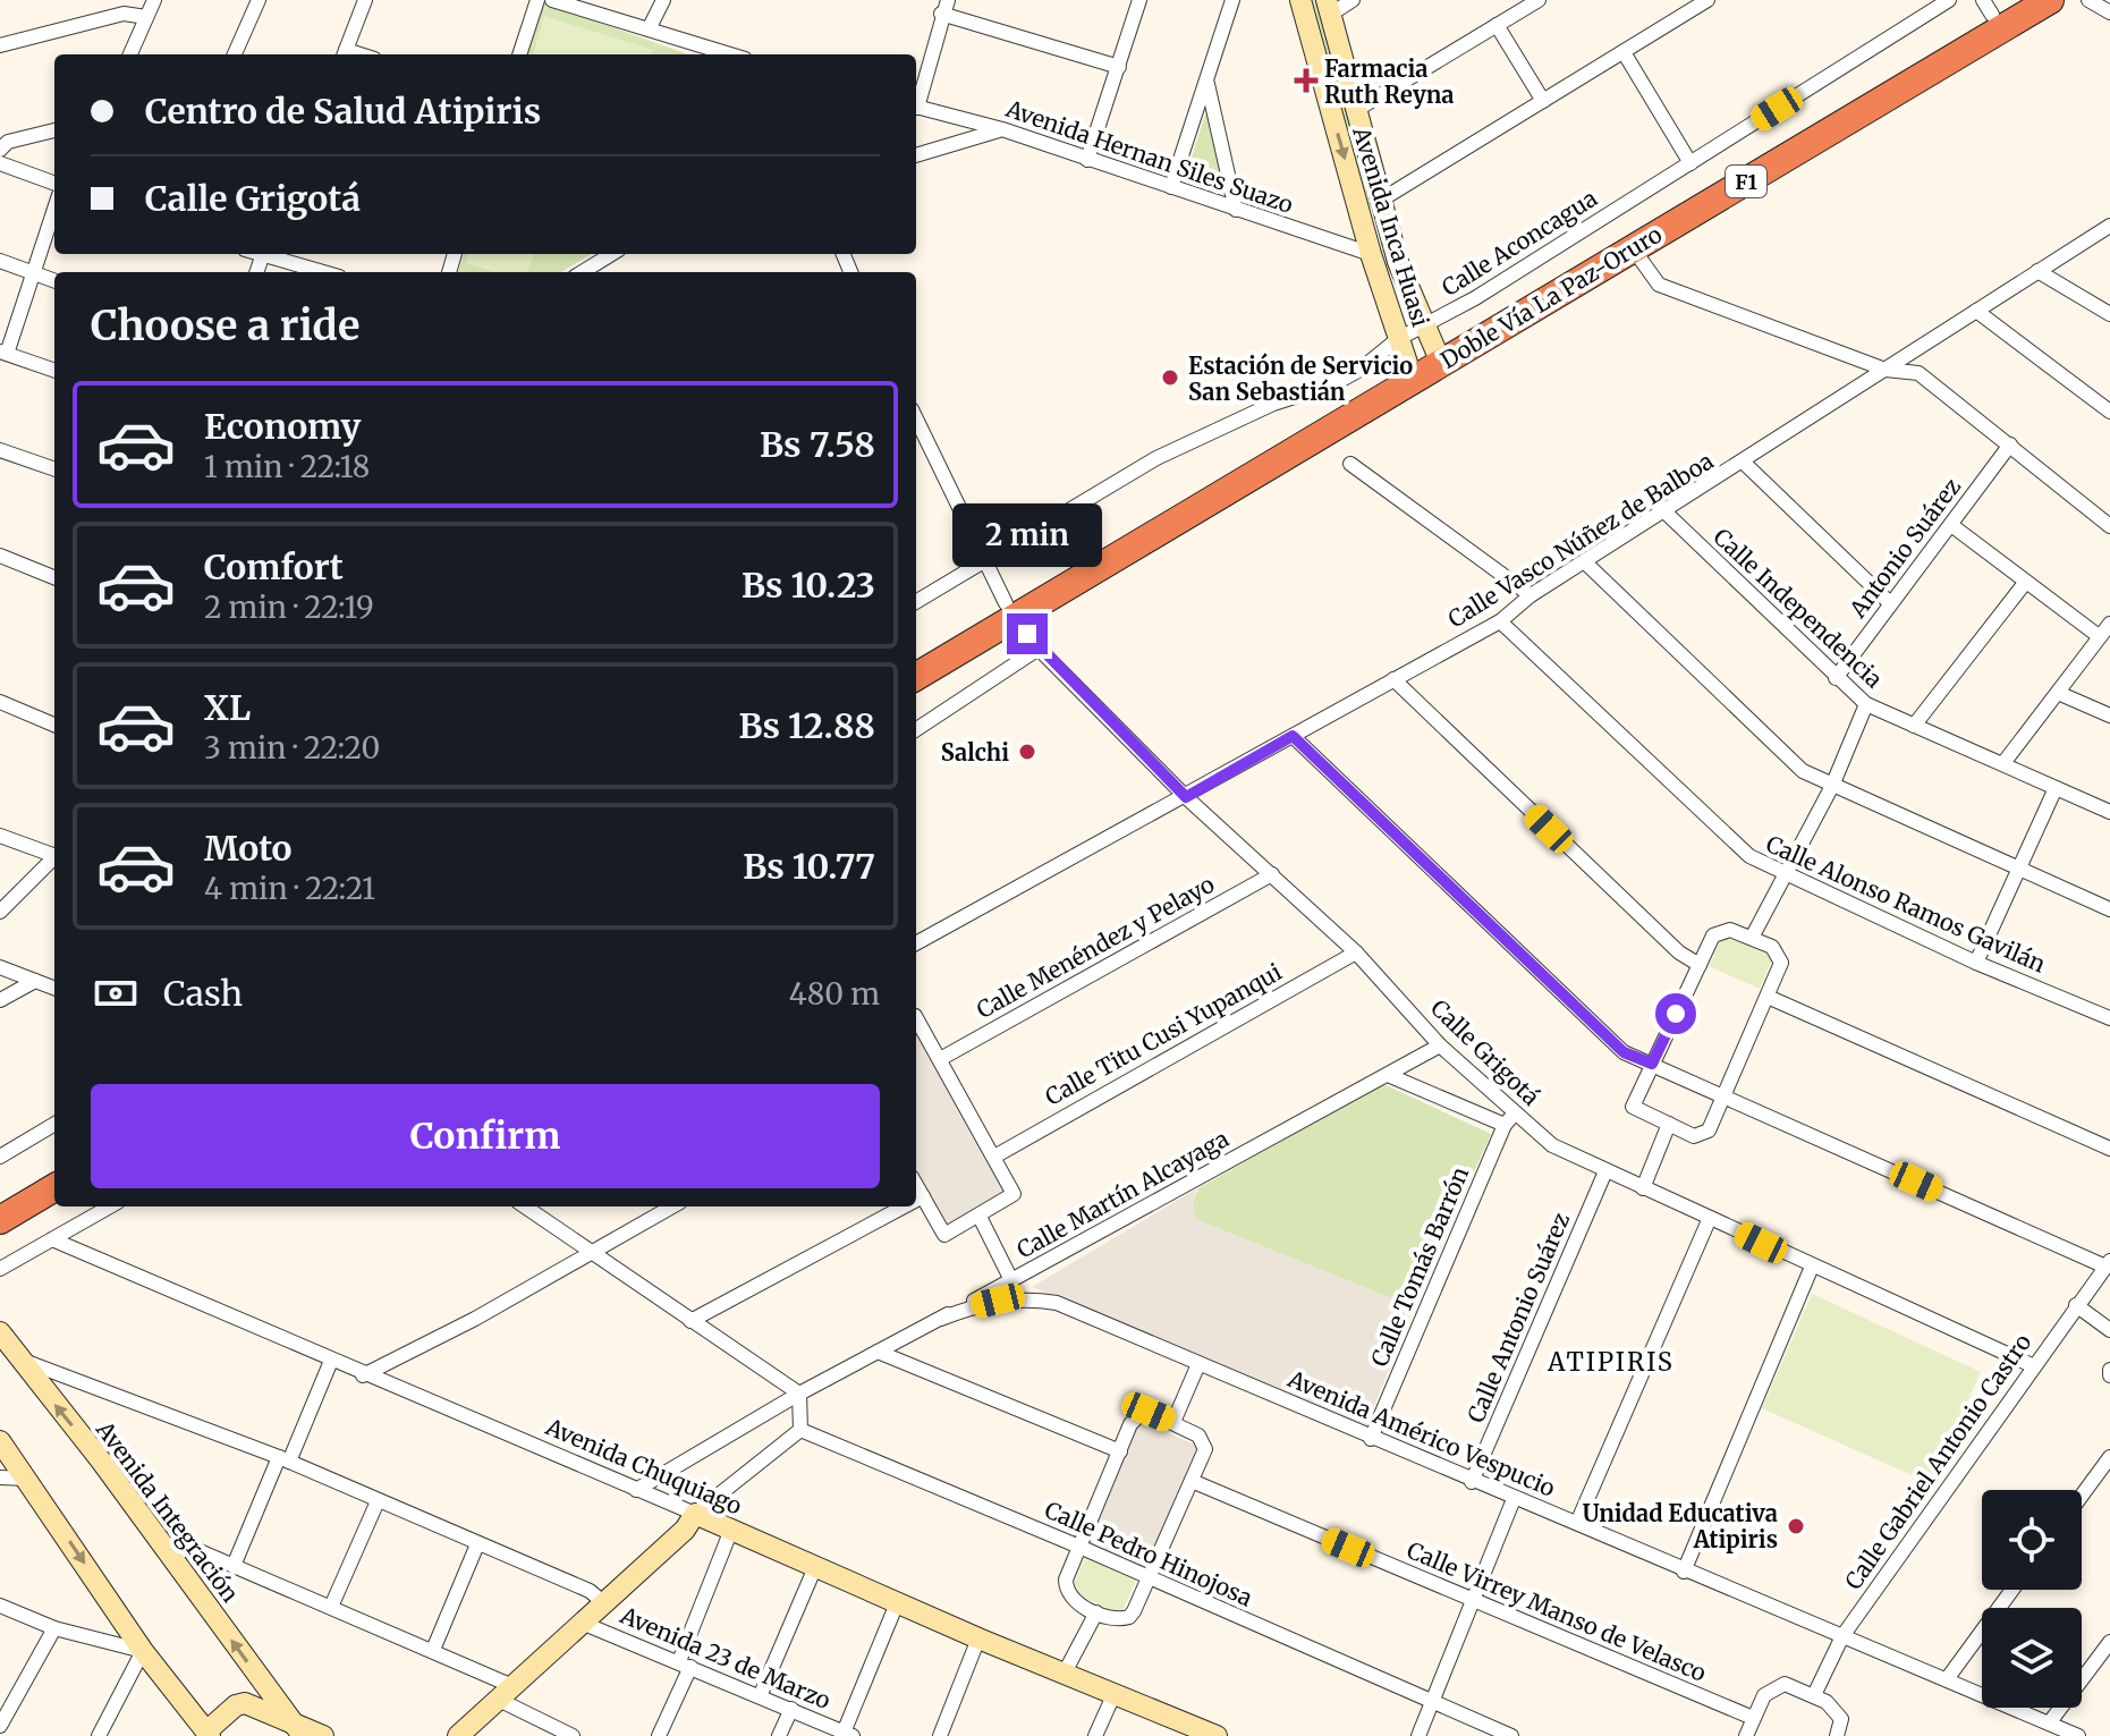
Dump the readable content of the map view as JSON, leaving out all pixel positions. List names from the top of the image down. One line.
{"streets":{"highway":["F1","Doble Vía La Paz-Oruro"],"street":["Avenida Hernan Siles Suazo","Avenida Inca Huasi","Calle Aconcagua","Calle Vasco Núñez de Balboa","Antonio Suárez","Calle Independencia","Calle Alonso Ramos Gavilán","Calle Menéndez y Pelayo","Calle Titu Cusi Yupanqui","Calle Grigotá","Calle Martín Alcayaga","Calle Tomás Barrón","Calle Antonio Suárez","Avenida Américo Vespucio","Calle Gabriel Antonio Castro","Avenida Chuquiago","Avenida Integración","Calle Pedro Hinojosa","Calle Virrey Manso de Velasco","Avenida 23 de Marzo"]},"crossings":[["Avenida Hernan Siles Suazo","Avenida Inca Huasi"],["Avenida Inca Huasi","Calle Aconcagua"],["Avenida Inca Huasi","Doble Vía La Paz-Oruro"],["Calle Aconcagua","Doble Vía La Paz-Oruro"],["Doble Vía La Paz-Oruro","Calle Grigotá"],["Calle Vasco Núñez de Balboa","Calle Independencia"],["Calle Vasco Núñez de Balboa","Calle Alonso Ramos Gavilán"],["Calle Vasco Núñez de Balboa","Calle Grigotá"],["Antonio Suárez","Calle Independencia"],["Calle Menéndez y Pelayo","Calle Grigotá"],["Calle Titu Cusi Yupanqui","Calle Grigotá"],["Calle Grigotá","Calle Martín Alcayaga"],["Calle Grigotá","Calle Tomás Barrón"],["Calle Grigotá","Calle Antonio Suárez"],["Calle Grigotá","Calle Gabriel Antonio Castro"],["Calle Martín Alcayaga","Avenida Américo Vespucio"],["Calle Martín Alcayaga","Avenida Chuquiago"],["Calle Tomás Barrón","Avenida Américo Vespucio"],["Calle Antonio Suárez","Avenida Américo Vespucio"],["Avenida Américo Vespucio","Calle Gabriel Antonio Castro"]],"districts":["ATIPIRIS"],"places":{"health":["Farmacia Ruth Reyna"],"other":["Estación de Servicio San Sebastián","Salchi","Unidad Educativa Atipiris"]},"page":{"banner":["Centro de Salud Atipiris","Calle Grigotá"],"heading":"Choose a ride","list":[{"name":"Economy","note":"1 min · 22:18","value":"Bs 7.58"},{"name":"Comfort","note":"2 min · 22:19","value":"Bs 10.23"},{"name":"XL","note":"3 min · 22:20","value":"Bs 12.88"},{"name":"Moto","note":"4 min · 22:21","value":"Bs 10.77"}],"bubble":"2 min","pay":["Cash","480 m"],"buttons":"Confirm"}}
